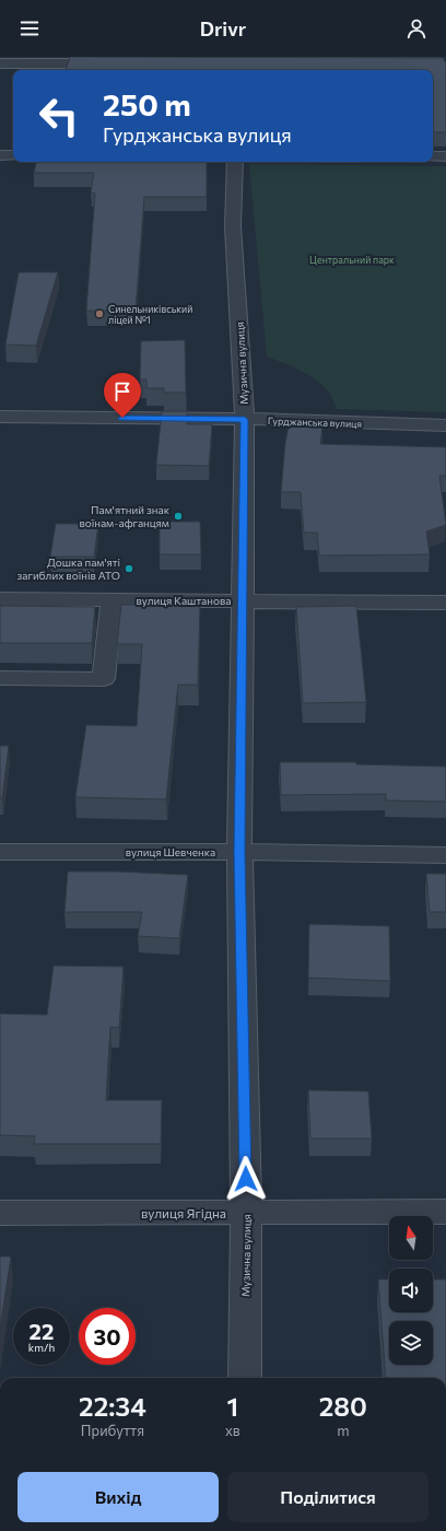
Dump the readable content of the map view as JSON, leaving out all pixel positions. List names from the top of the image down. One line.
{"streets":{"street":["Музична вулиця","Гурджанська вулиця","вулиця Каштанова","вулиця Шевченка","вулиця Ягідна"]},"crossings":[["Музична вулиця","Гурджанська вулиця"],["Музична вулиця","вулиця Каштанова"],["Музична вулиця","вулиця Шевченка"],["Музична вулиця","вулиця Ягідна"]],"parks":["Центральний парк"],"places":["Синельниківський ліцей №1","Пам'ятний знак воїнам-афганцям","Дошка пам'яті загиблих воїнів АТО"],"north":"top","page":{"header":"Drivr","turn":["250 m","Гурджанська вулиця"],"speed":"22 km/h","limit":"30","eta":["22:34","Прибуття","1","хв","280","m"],"buttons":["Вихід","Поділитися"]}}
